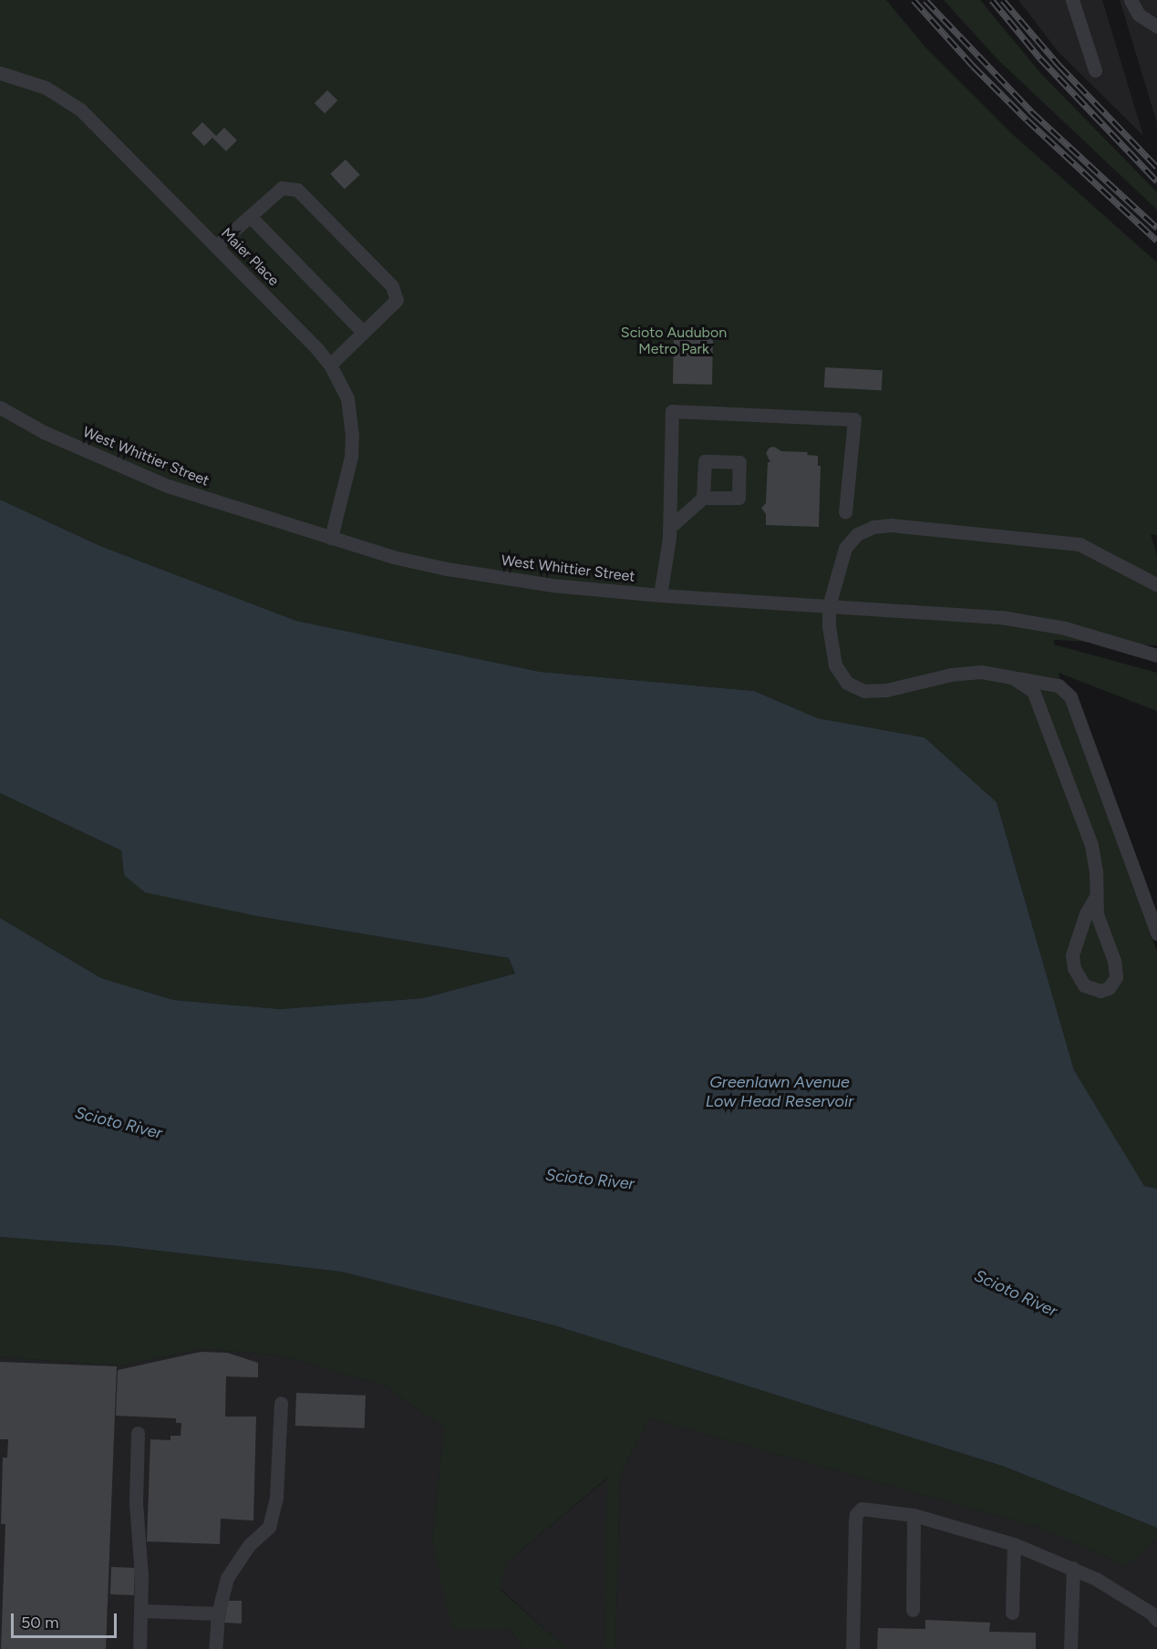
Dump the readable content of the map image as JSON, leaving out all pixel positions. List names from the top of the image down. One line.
{"streets":{"street":["Maier Place","West Whittier Street"]},"crossings":[["Maier Place","West Whittier Street"]],"water":["Greenlawn Avenue Low Head Reservoir","Scioto River"],"parks":["Scioto Audubon Metro Park"],"scale_bar":"50 m"}
